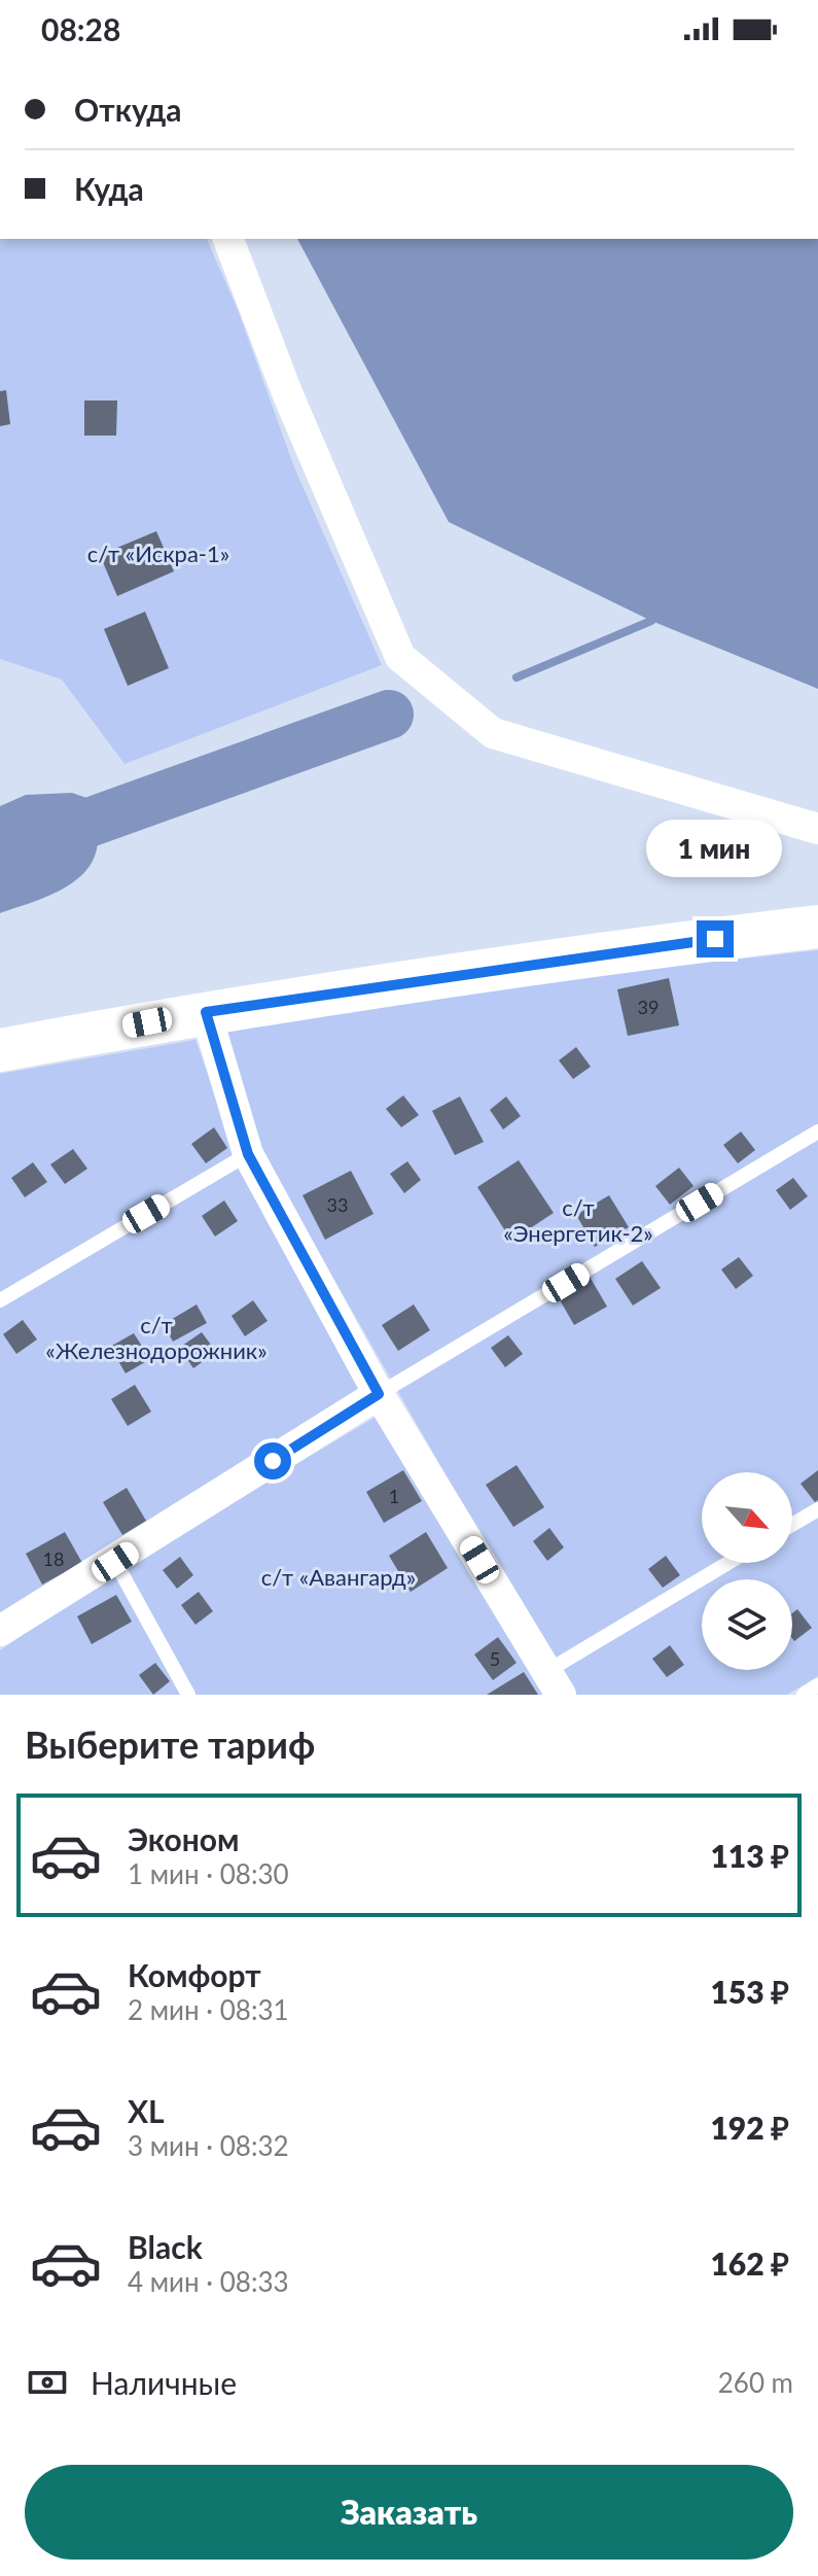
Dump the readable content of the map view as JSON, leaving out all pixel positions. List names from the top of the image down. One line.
{"parks":["с/т «Искра-1»","с/т «Энергетик-2»","с/т «Железнодорожник»","с/т «Авангард»"],"house_numbers":["39","33","1","18","5"],"north":"bottom right","page":{"status":"08:28","banner":["Откуда","Куда"],"bubble":"1 мин","heading":"Выберите тариф","list":[{"name":"Эконом","note":"1 мин · 08:30","value":"113 ₽"},{"name":"Комфорт","note":"2 мин · 08:31","value":"153 ₽"},{"name":"XL","note":"3 мин · 08:32","value":"192 ₽"},{"name":"Black","note":"4 мин · 08:33","value":"162 ₽"}],"pay":["Наличные","260 m"],"buttons":"Заказать"}}
